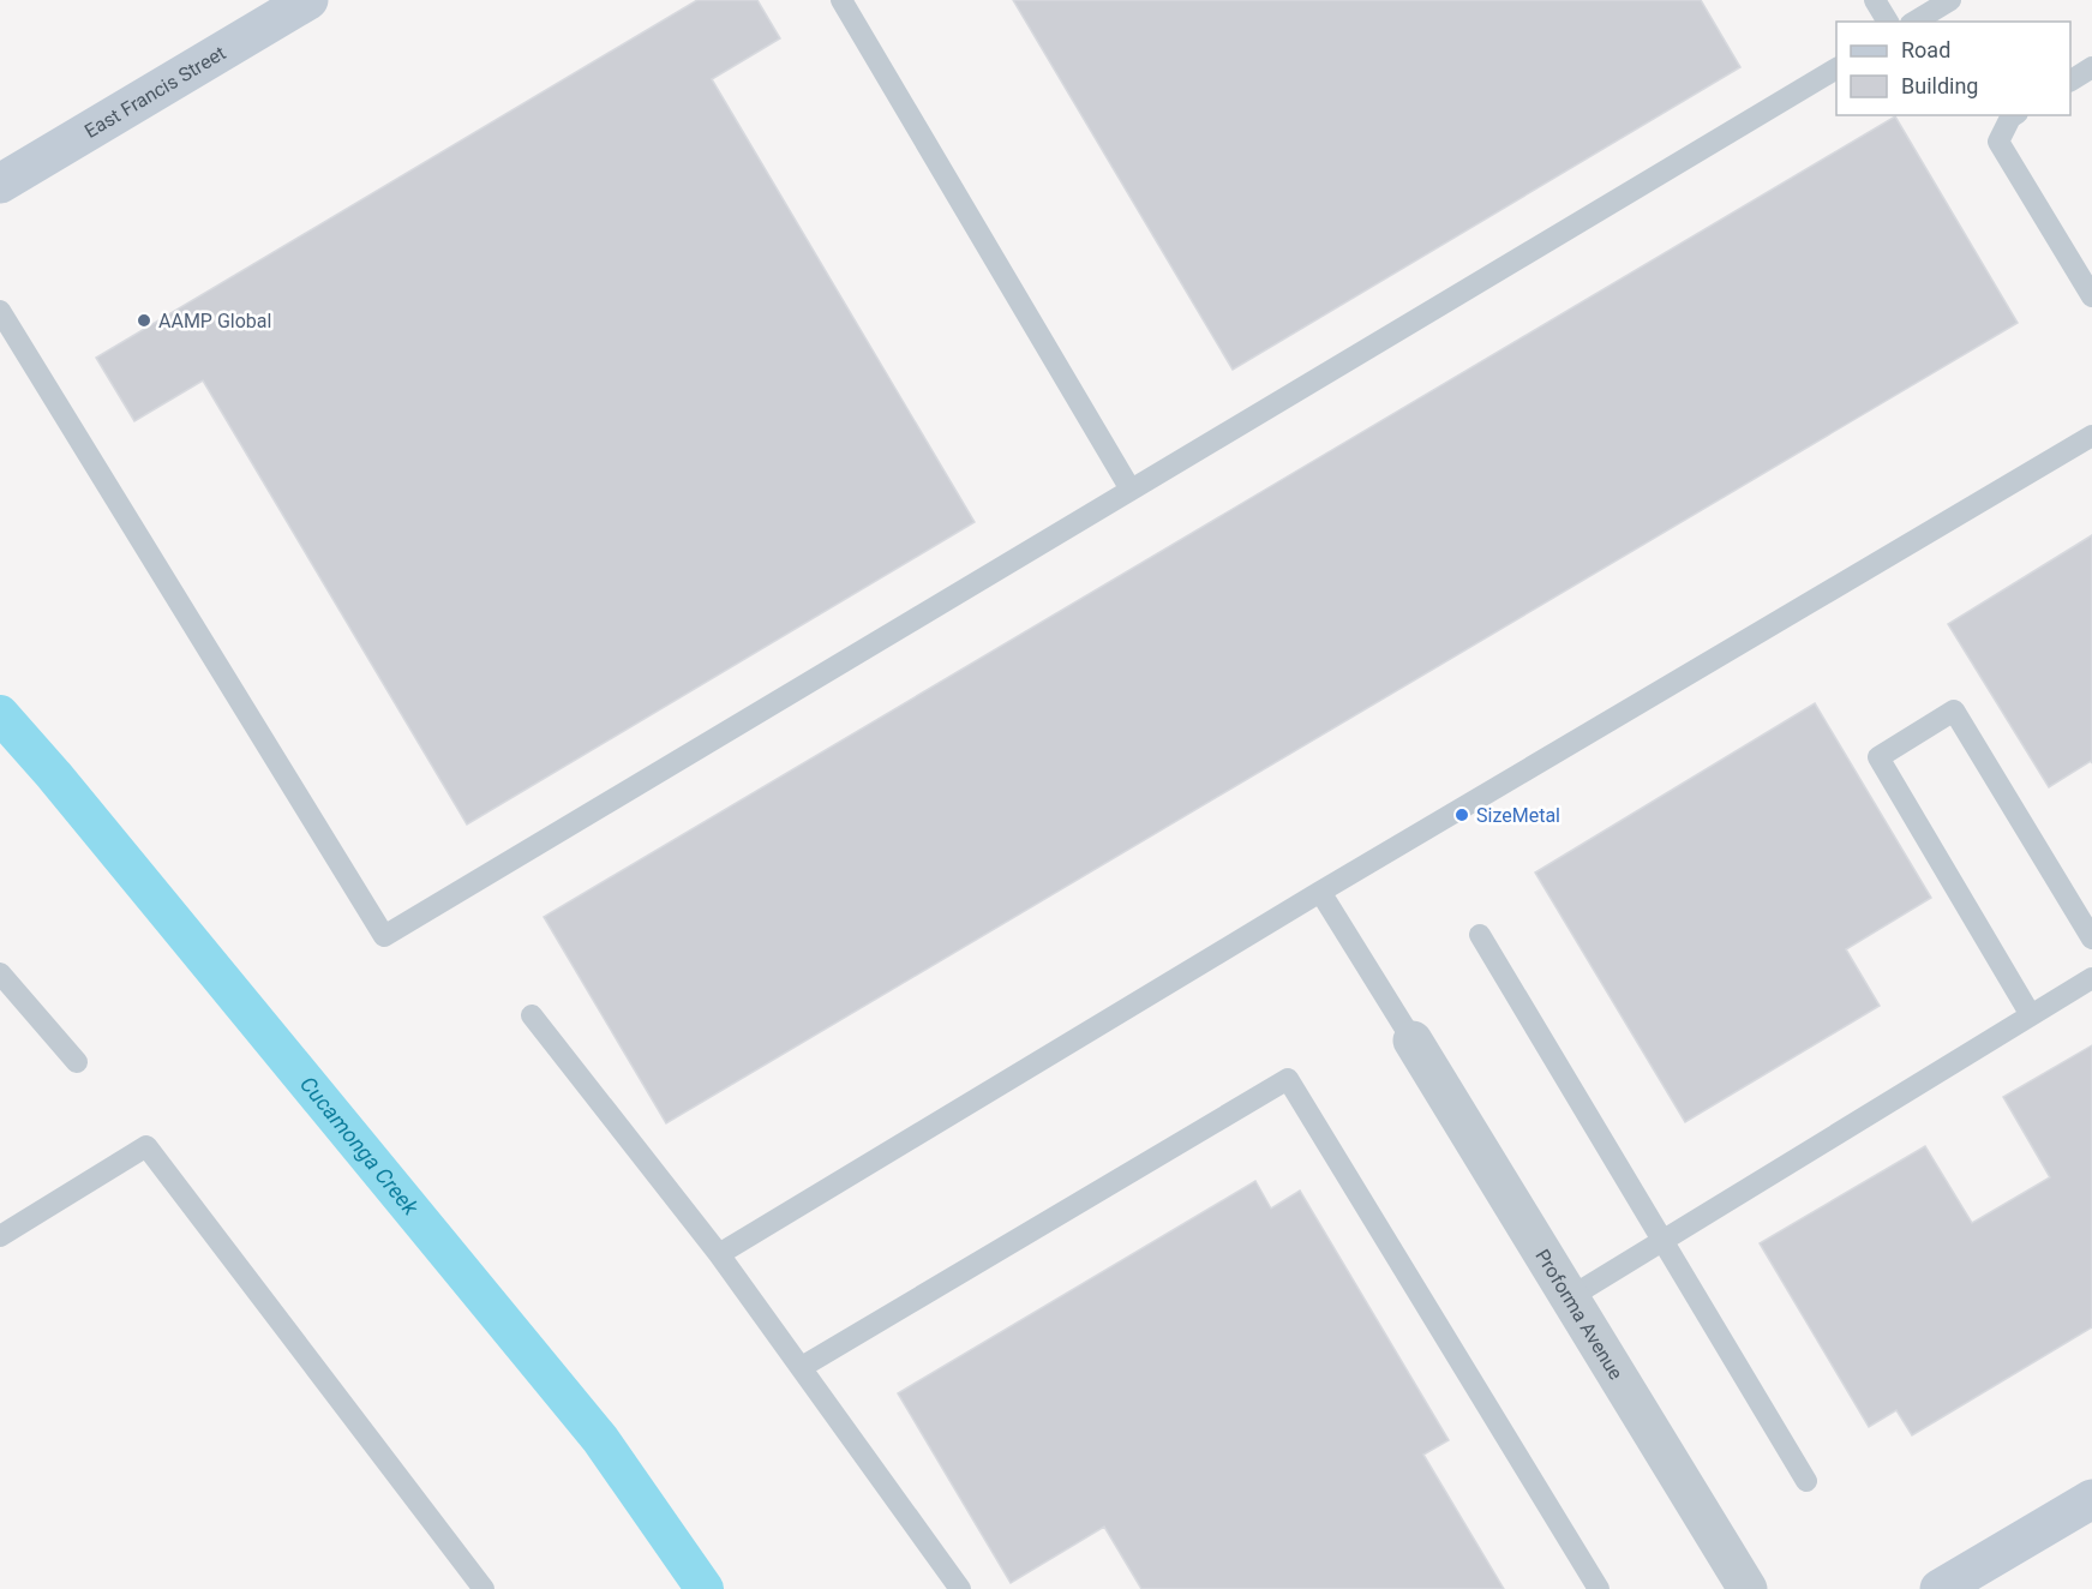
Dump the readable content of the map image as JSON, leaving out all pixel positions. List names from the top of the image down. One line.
{"streets":{"street":["East Francis Street","Proforma Avenue"]},"water":["Cucamonga Creek"],"places":["AAMP Global","SizeMetal"],"legend":["Road","Building"]}
